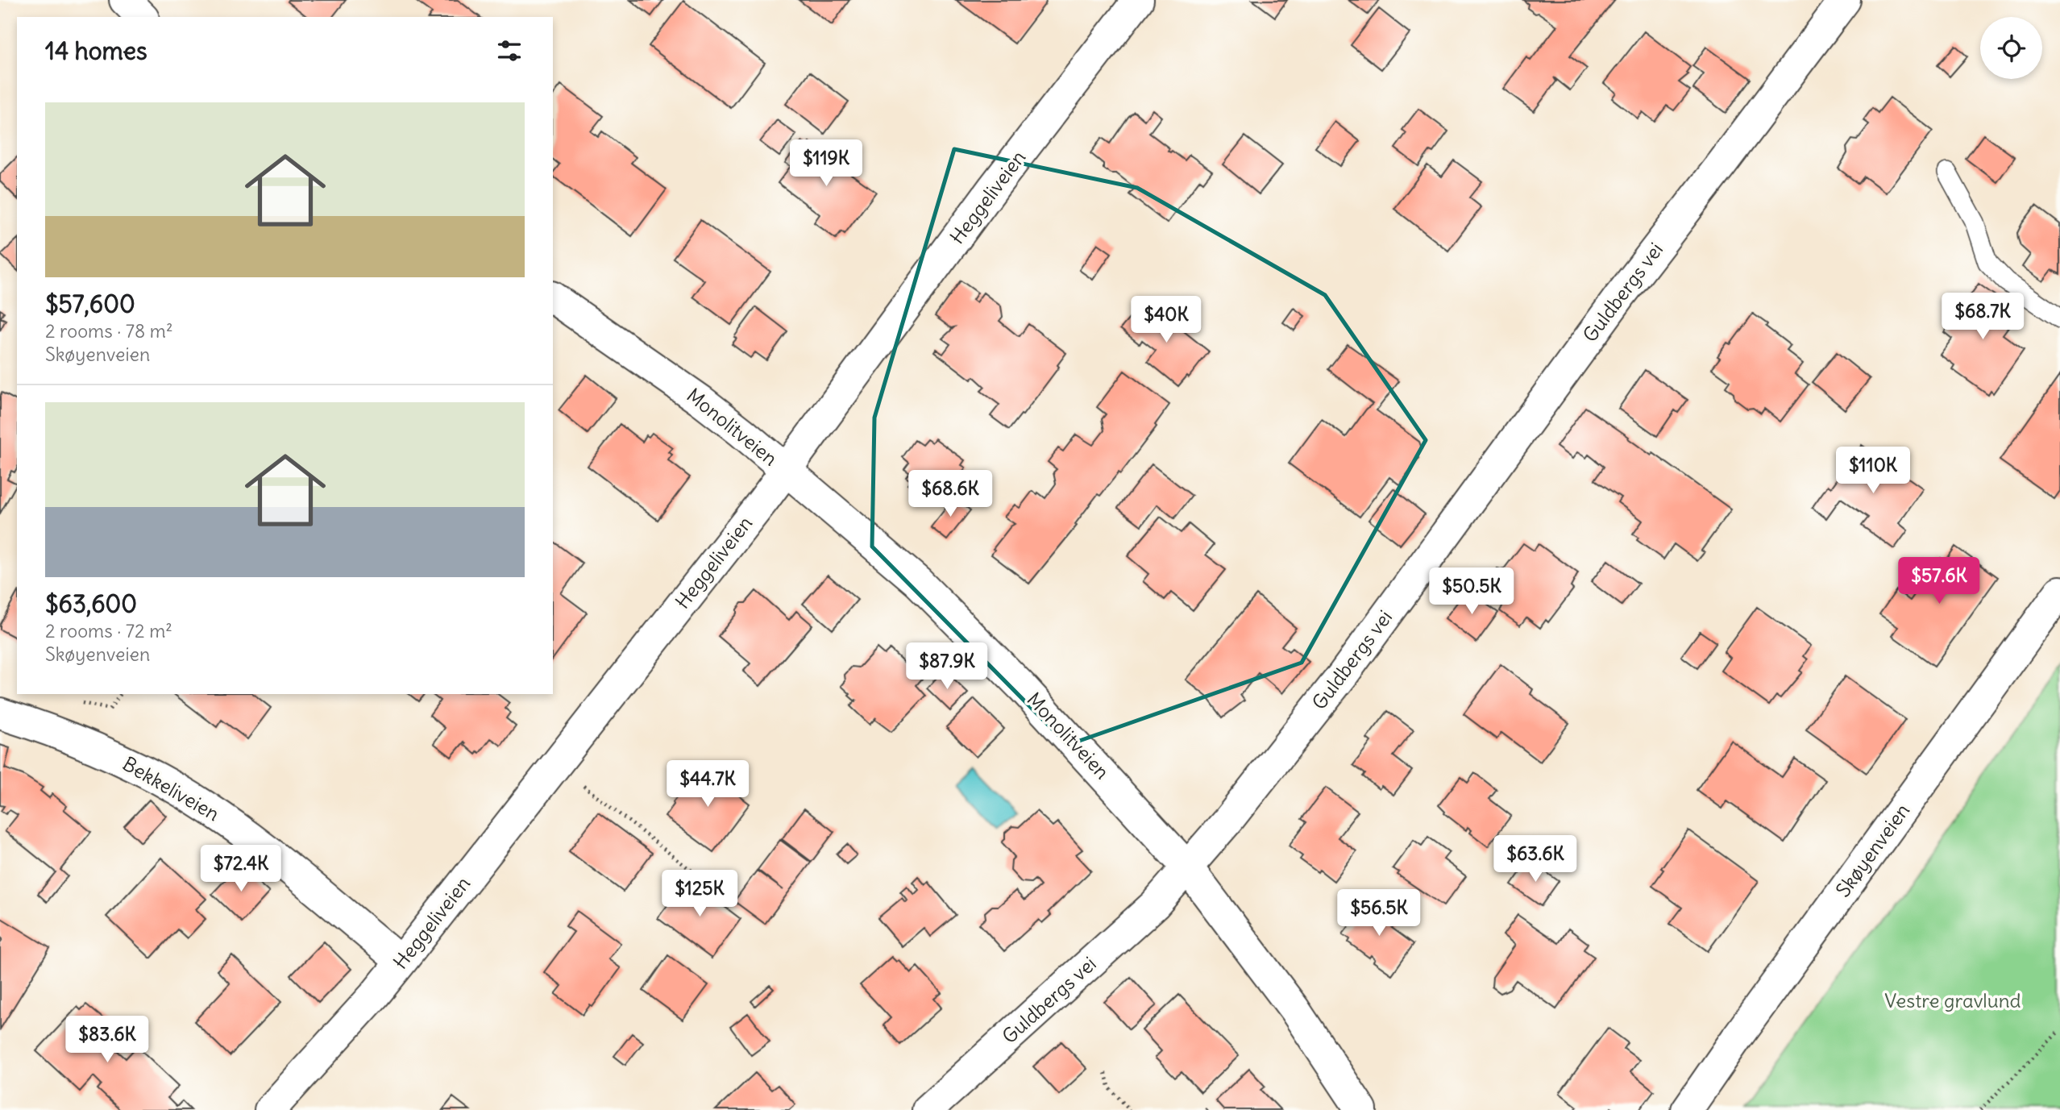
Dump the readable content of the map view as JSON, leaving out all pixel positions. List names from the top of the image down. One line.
{"streets":{"street":["Heggeliveien","Guldbergs vei","Monolitveien","Bekkeliveien","Skøyenveien"]},"crossings":[["Heggeliveien","Monolitveien"],["Heggeliveien","Bekkeliveien"],["Guldbergs vei","Monolitveien"]],"parks":["Vestre gravlund"],"page":{"heading":"14 homes","list":[{"name":"$57,600","note":"2 rooms · 78 m² · Skøyenveien"},{"name":"$63,600","note":"2 rooms · 72 m² · Skøyenveien"}],"price":["$119K","$68.7K","$40K","$110K","$68.6K","$57.6K","$50.5K","$87.9K","$44.7K","$63.6K","$72.4K","$125K","$56.5K","$83.6K"]}}
